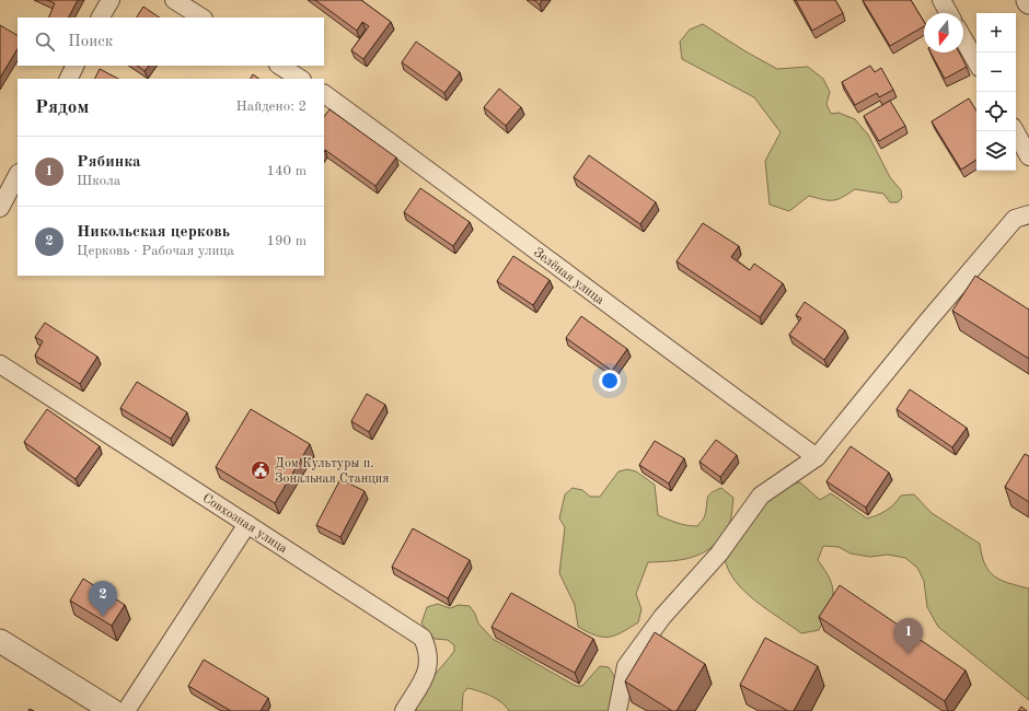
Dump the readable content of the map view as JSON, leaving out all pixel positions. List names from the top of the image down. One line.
{"streets":{"street":["Зелёная улица","Совхозная улица"]},"places":{"public building":["Дом Культуры п. Зональная Станция"]},"north":"bottom","page":{"map_buttons":["+","−"],"search":"Поиск","heading":["Рядом","Найдено: 2"],"list":[{"mark":"1","name":"Рябинка","note":"Школа","value":"140 m"},{"mark":"2","name":"Никольская церковь","note":"Церковь · Рабочая улица","value":"190 m"}],"pins":["2","1"]}}
